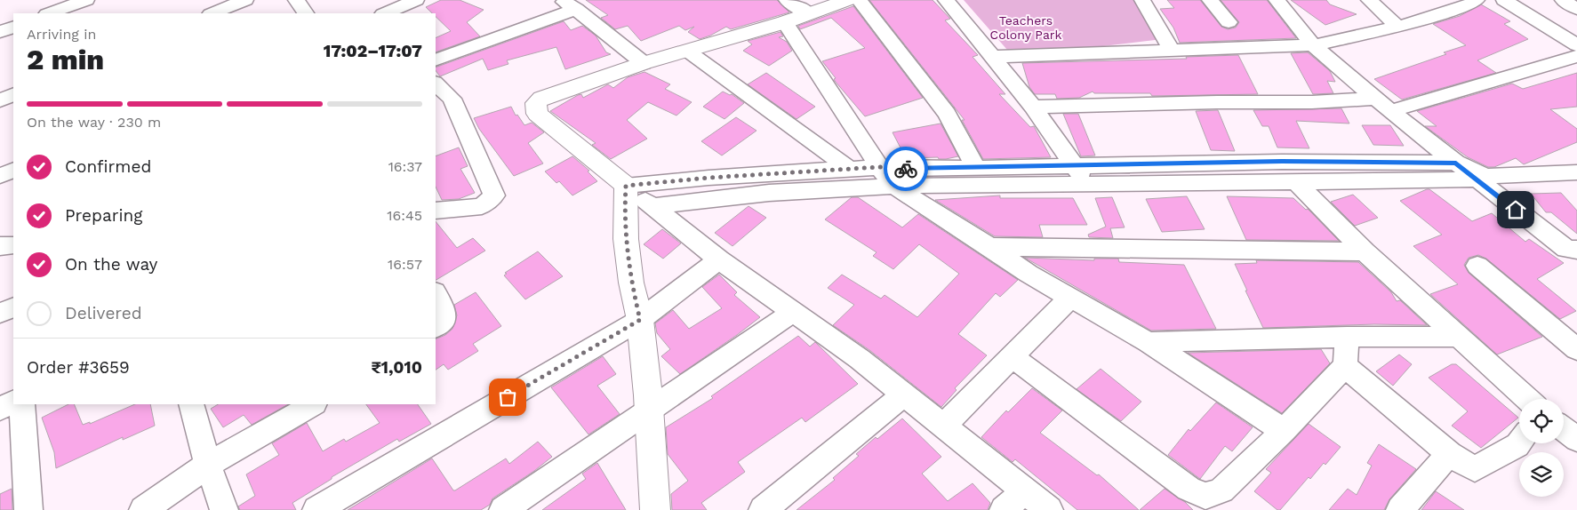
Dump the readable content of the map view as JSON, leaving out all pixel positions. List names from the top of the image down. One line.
{"parks":["Teachers Colony Park"],"page":{"heading":["2 min","Arriving in","17:02–17:07"],"panel":["Order #3659","₹1,010"],"bar":"On the way · 230 m","list":[["Confirmed","16:37"],["Preparing","16:45"],["On the way","16:57"],"Delivered"]}}
